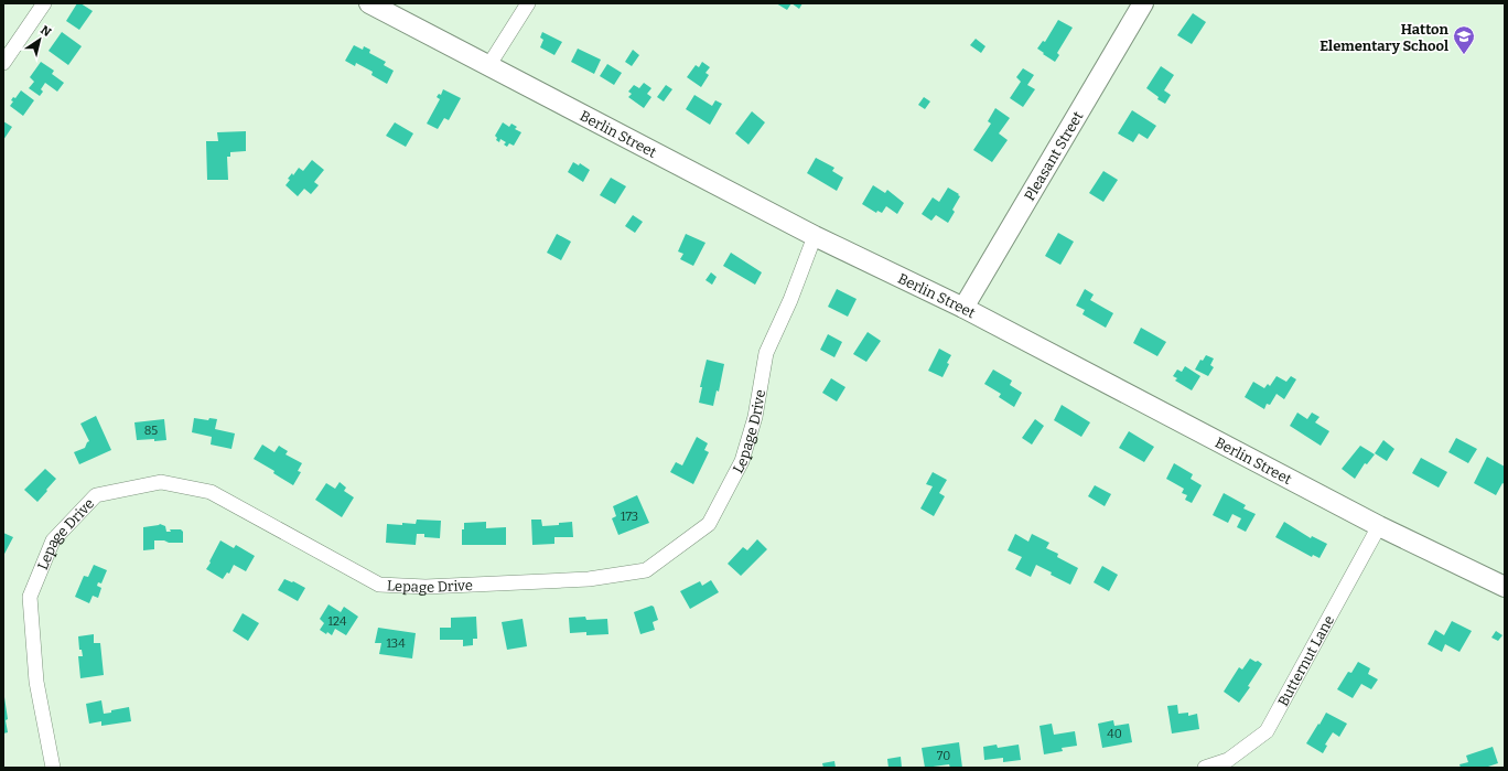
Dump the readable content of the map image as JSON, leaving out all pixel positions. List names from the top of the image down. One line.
{"streets":{"main road":["Berlin Street","Pleasant Street"],"street":["Lepage Drive","Butternut Lane"]},"crossings":[["Berlin Street","Pleasant Street"],["Berlin Street","Lepage Drive"],["Berlin Street","Butternut Lane"]],"places":{"school or university":["Hatton Elementary School"]},"house_numbers":["85","173","124","134","40","70"],"north":"top right"}
